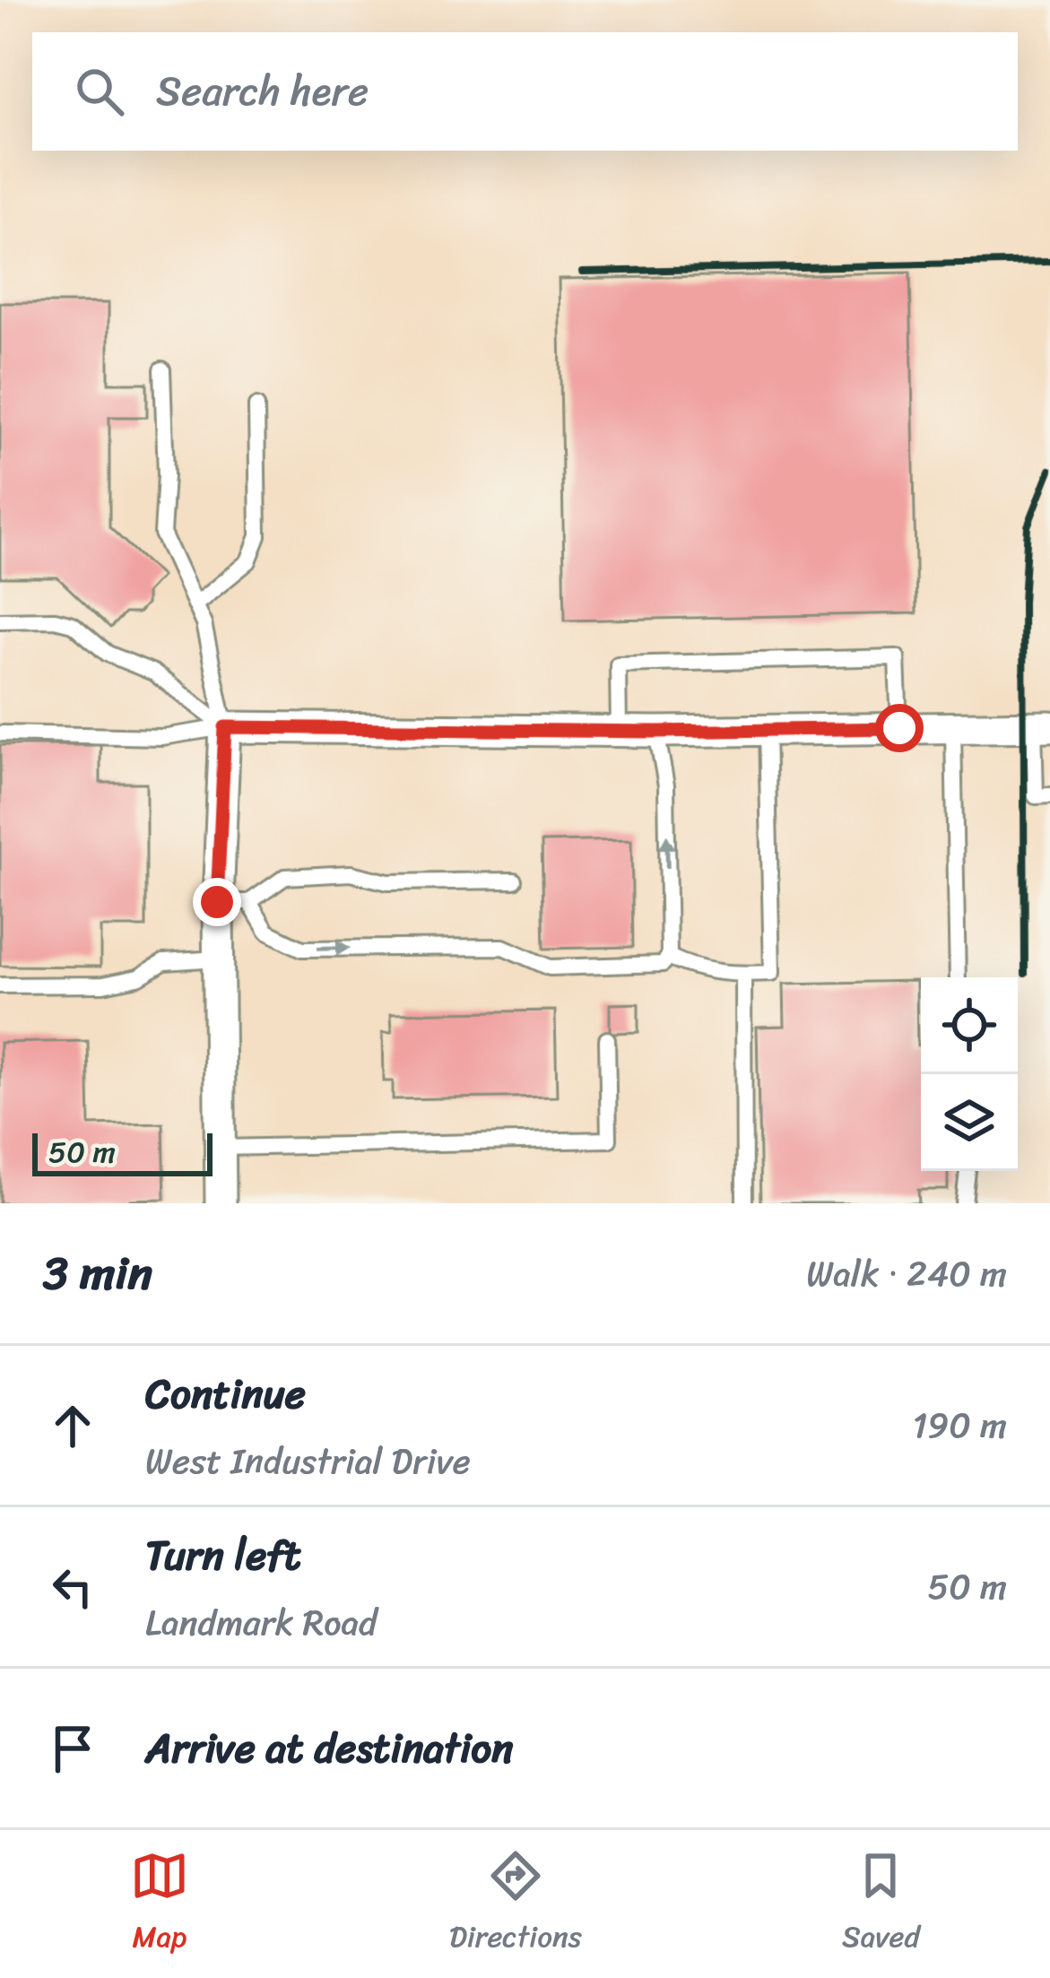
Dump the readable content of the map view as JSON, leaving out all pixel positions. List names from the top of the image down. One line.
{"scale_bar":"50 m","page":{"search":"Search here","scale":"50 m","heading":["3 min","Walk · 240 m"],"list":[["Continue","West Industrial Drive","190 m"],["Turn left","Landmark Road","50 m"],"Arrive at destination"],"nav":["Map","Directions","Saved"]}}
